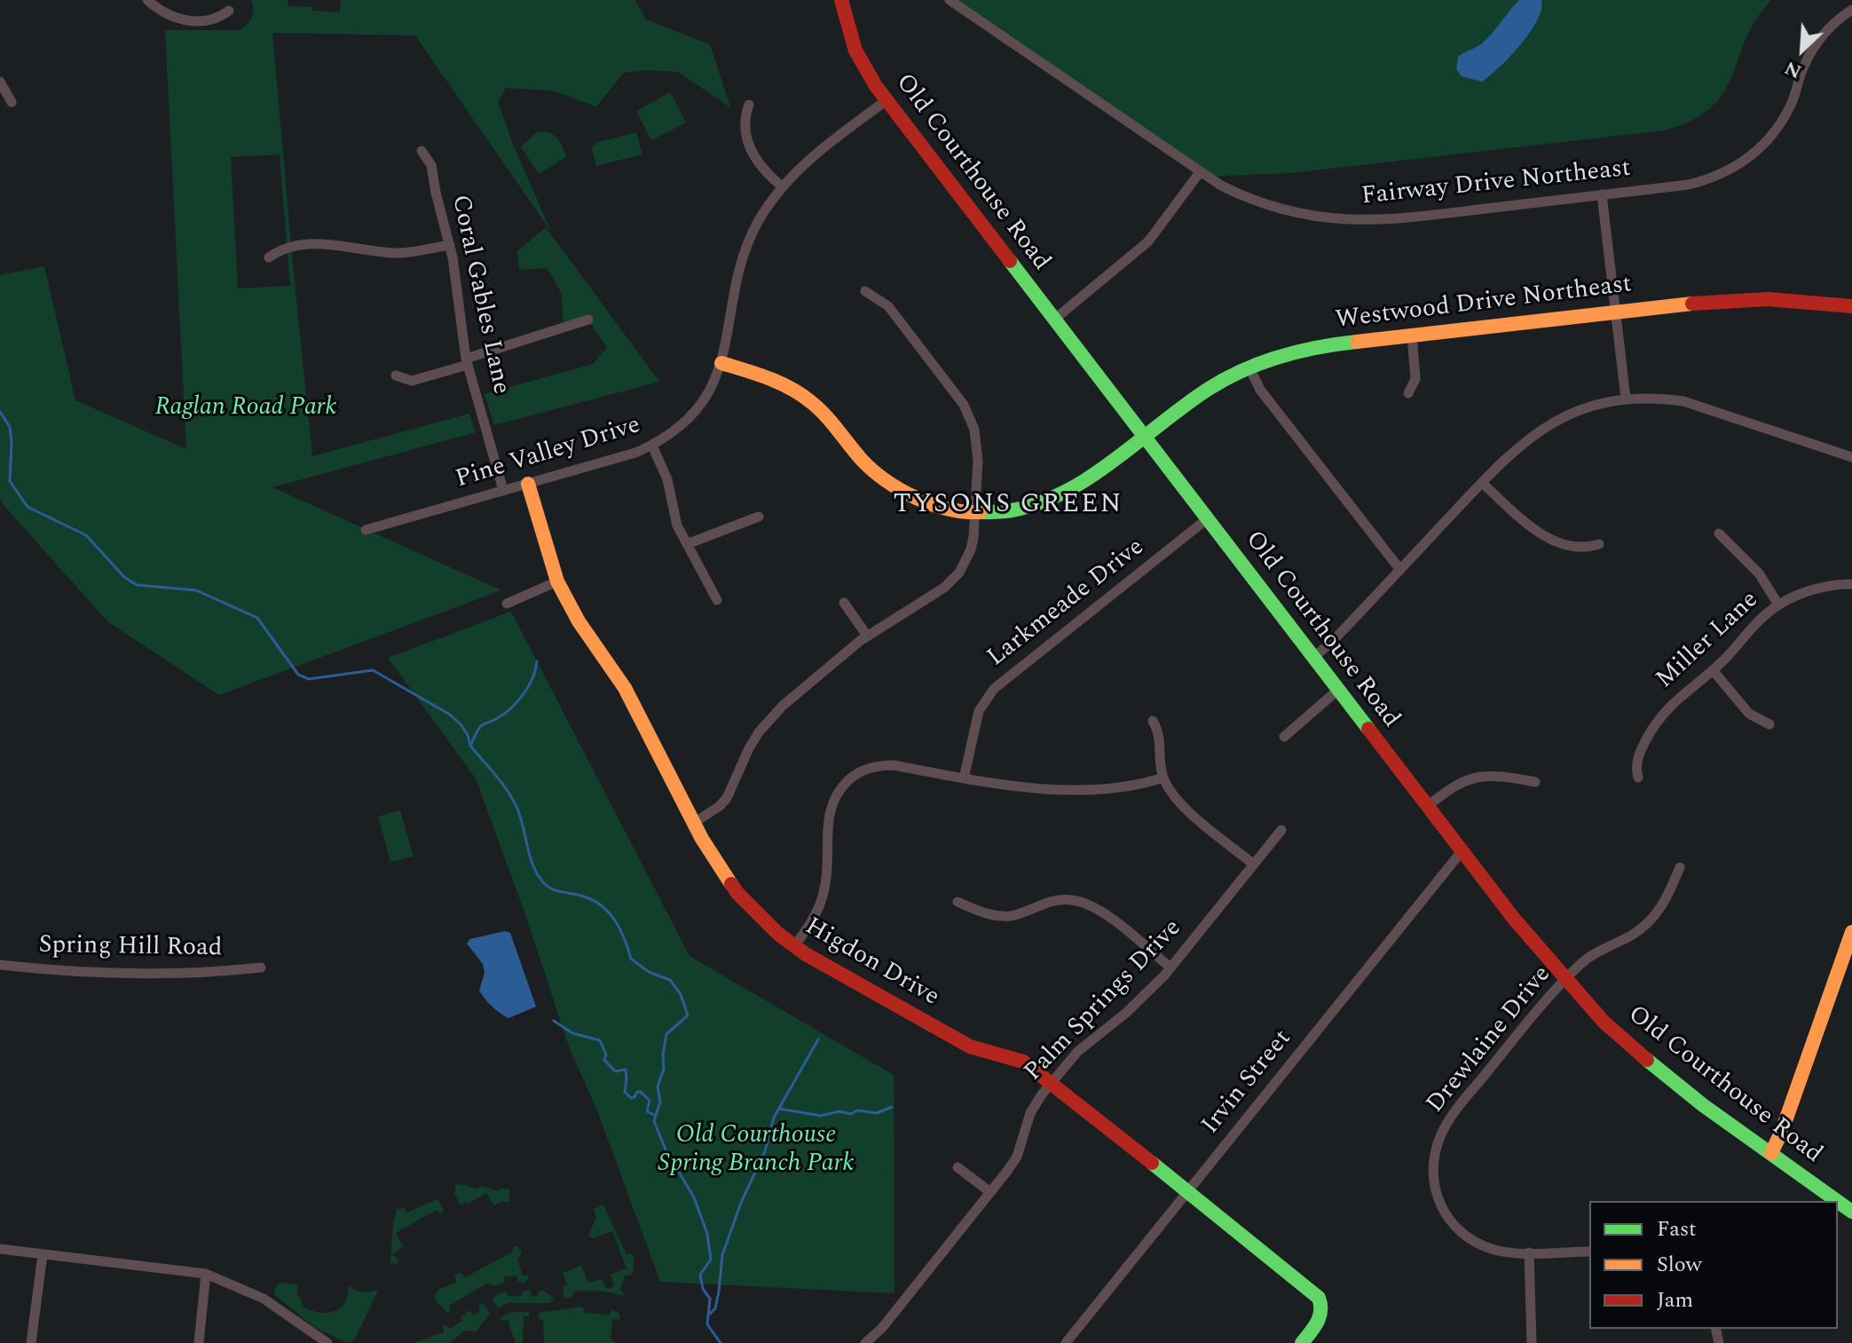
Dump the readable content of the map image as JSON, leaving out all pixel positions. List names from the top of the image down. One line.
{"streets":{"street":["Old Courthouse Road","Fairway Drive Northeast","Coral Gables Lane","Westwood Drive Northeast","Pine Valley Drive","Larkmeade Drive","Miller Lane","Spring Hill Road","Higdon Drive","Palm Springs Drive","Drewlaine Drive","Irvin Street"]},"crossings":[["Old Courthouse Road","Westwood Drive Northeast"],["Old Courthouse Road","Pine Valley Drive"],["Old Courthouse Road","Larkmeade Drive"],["Old Courthouse Road","Drewlaine Drive"],["Old Courthouse Road","Irvin Street"],["Coral Gables Lane","Pine Valley Drive"],["Westwood Drive Northeast","Pine Valley Drive"],["Pine Valley Drive","Higdon Drive"],["Higdon Drive","Palm Springs Drive"],["Higdon Drive","Irvin Street"]],"districts":["TYSONS GREEN"],"parks":["Raglan Road Park","Old Courthouse Spring Branch Park"],"legend":["Fast","Slow","Jam"],"north":"bottom left"}
